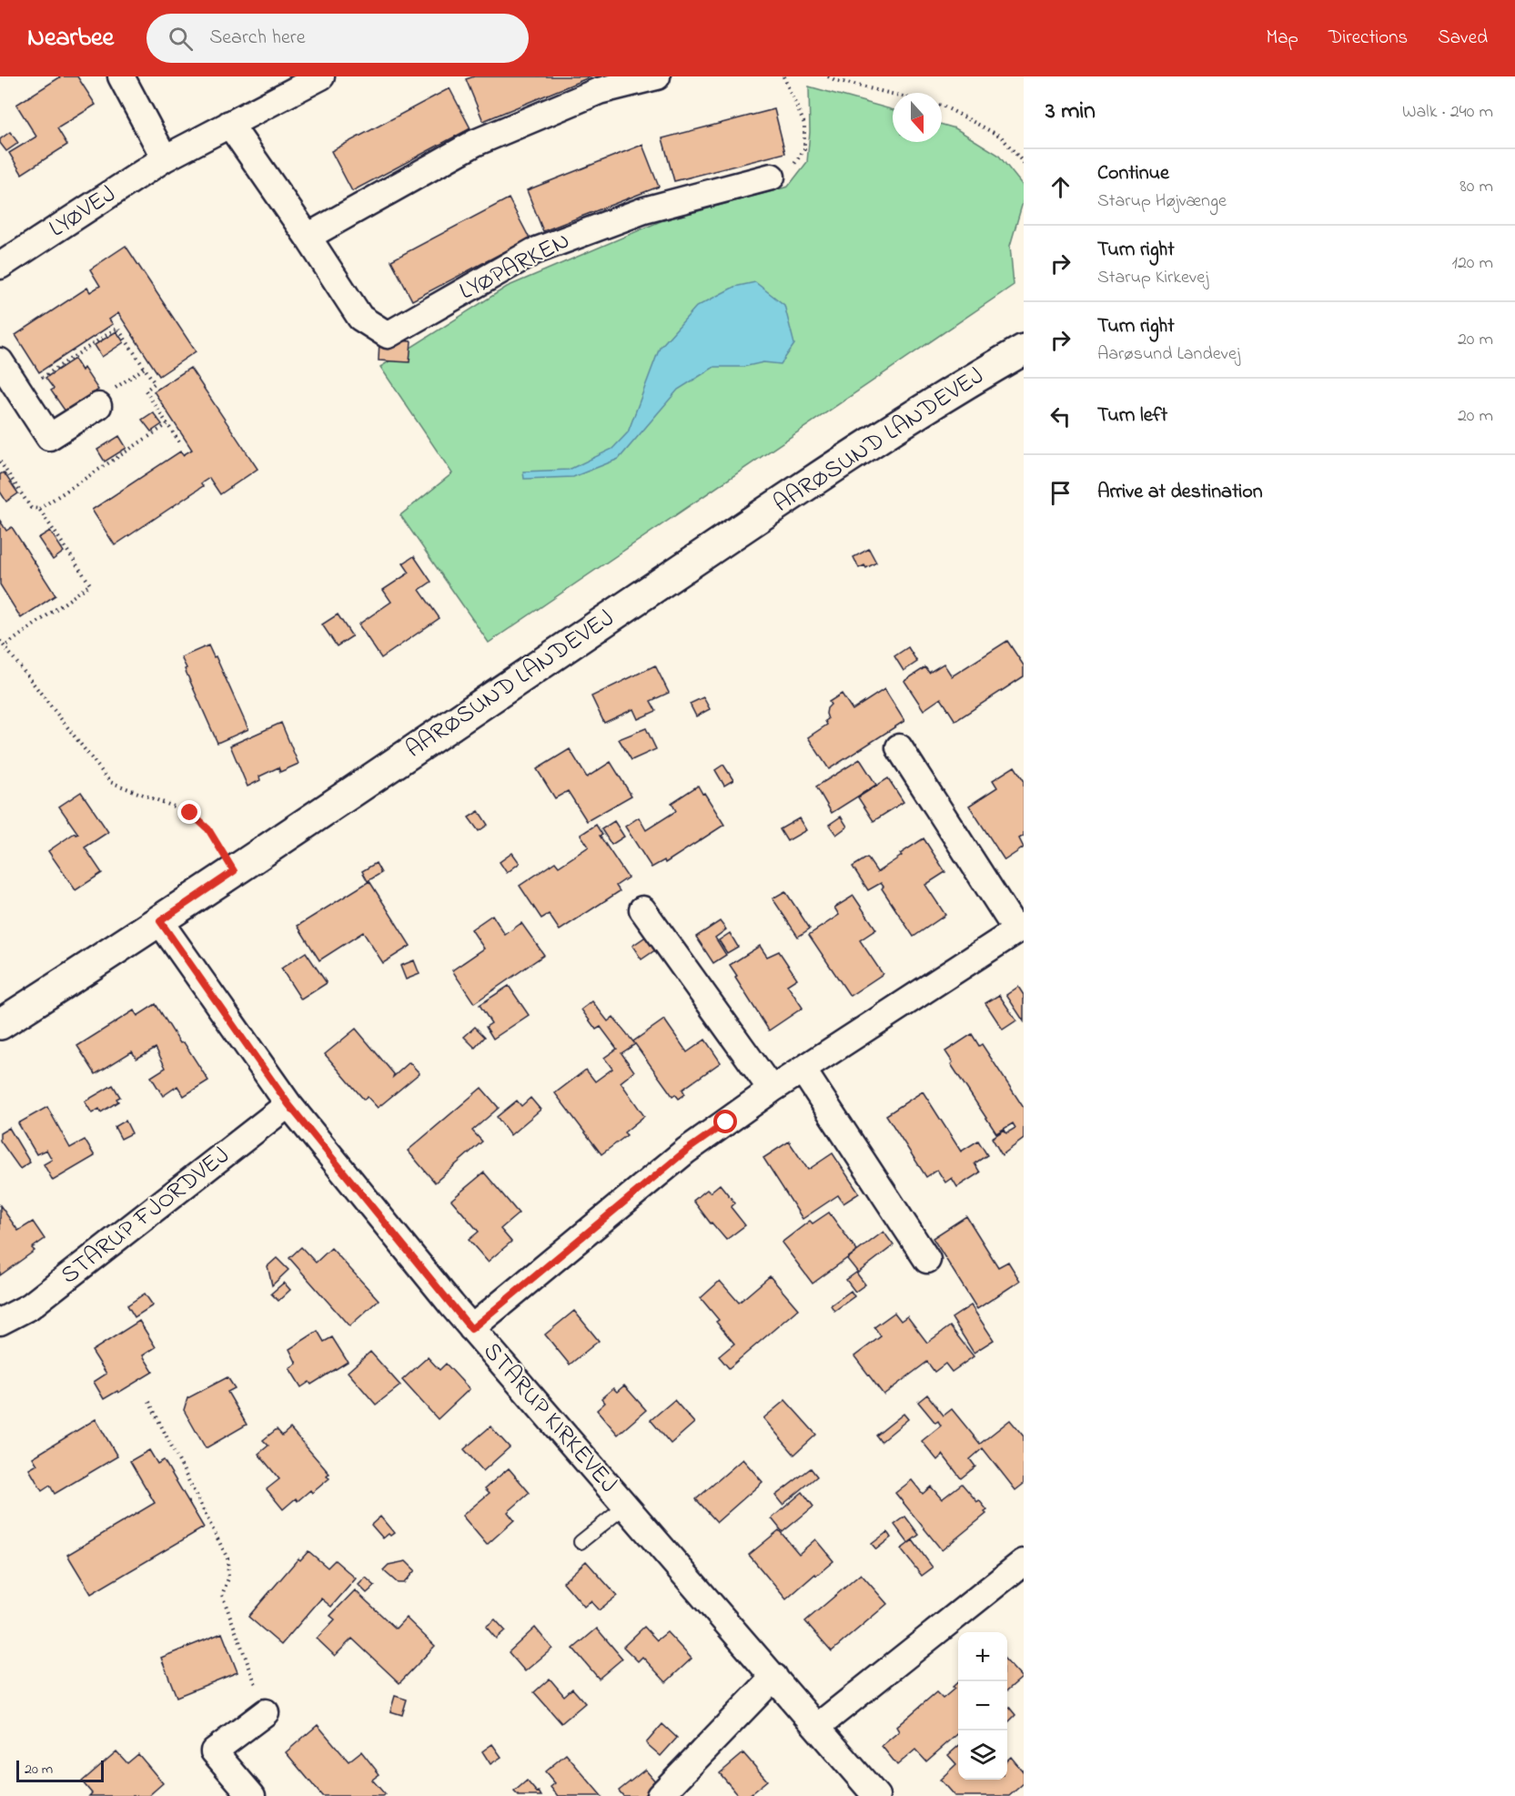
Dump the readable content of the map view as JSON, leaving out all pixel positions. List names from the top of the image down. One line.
{"streets":{"street":["LYØVEJ","LYØPARKEN","AARØSUND LANDEVEJ","STARUP FJORDVEJ","STARUP KIRKEVEJ"]},"crossings":[["LYØVEJ","LYØPARKEN"],["AARØSUND LANDEVEJ","STARUP KIRKEVEJ"],["STARUP FJORDVEJ","STARUP KIRKEVEJ"]],"scale_bar":"20 m","north":"bottom","page":{"header":"Nearbee","search":"Search here","nav":["Map","Directions","Saved"],"heading":["3 min","Walk · 240 m"],"list":[["Continue","Starup Højvænge","80 m"],["Turn right","Starup Kirkevej","120 m"],["Turn right","Aarøsund Landevej","20 m"],["Turn left","20 m"],"Arrive at destination"],"map_buttons":["+","−"],"scale":"20 m"}}
